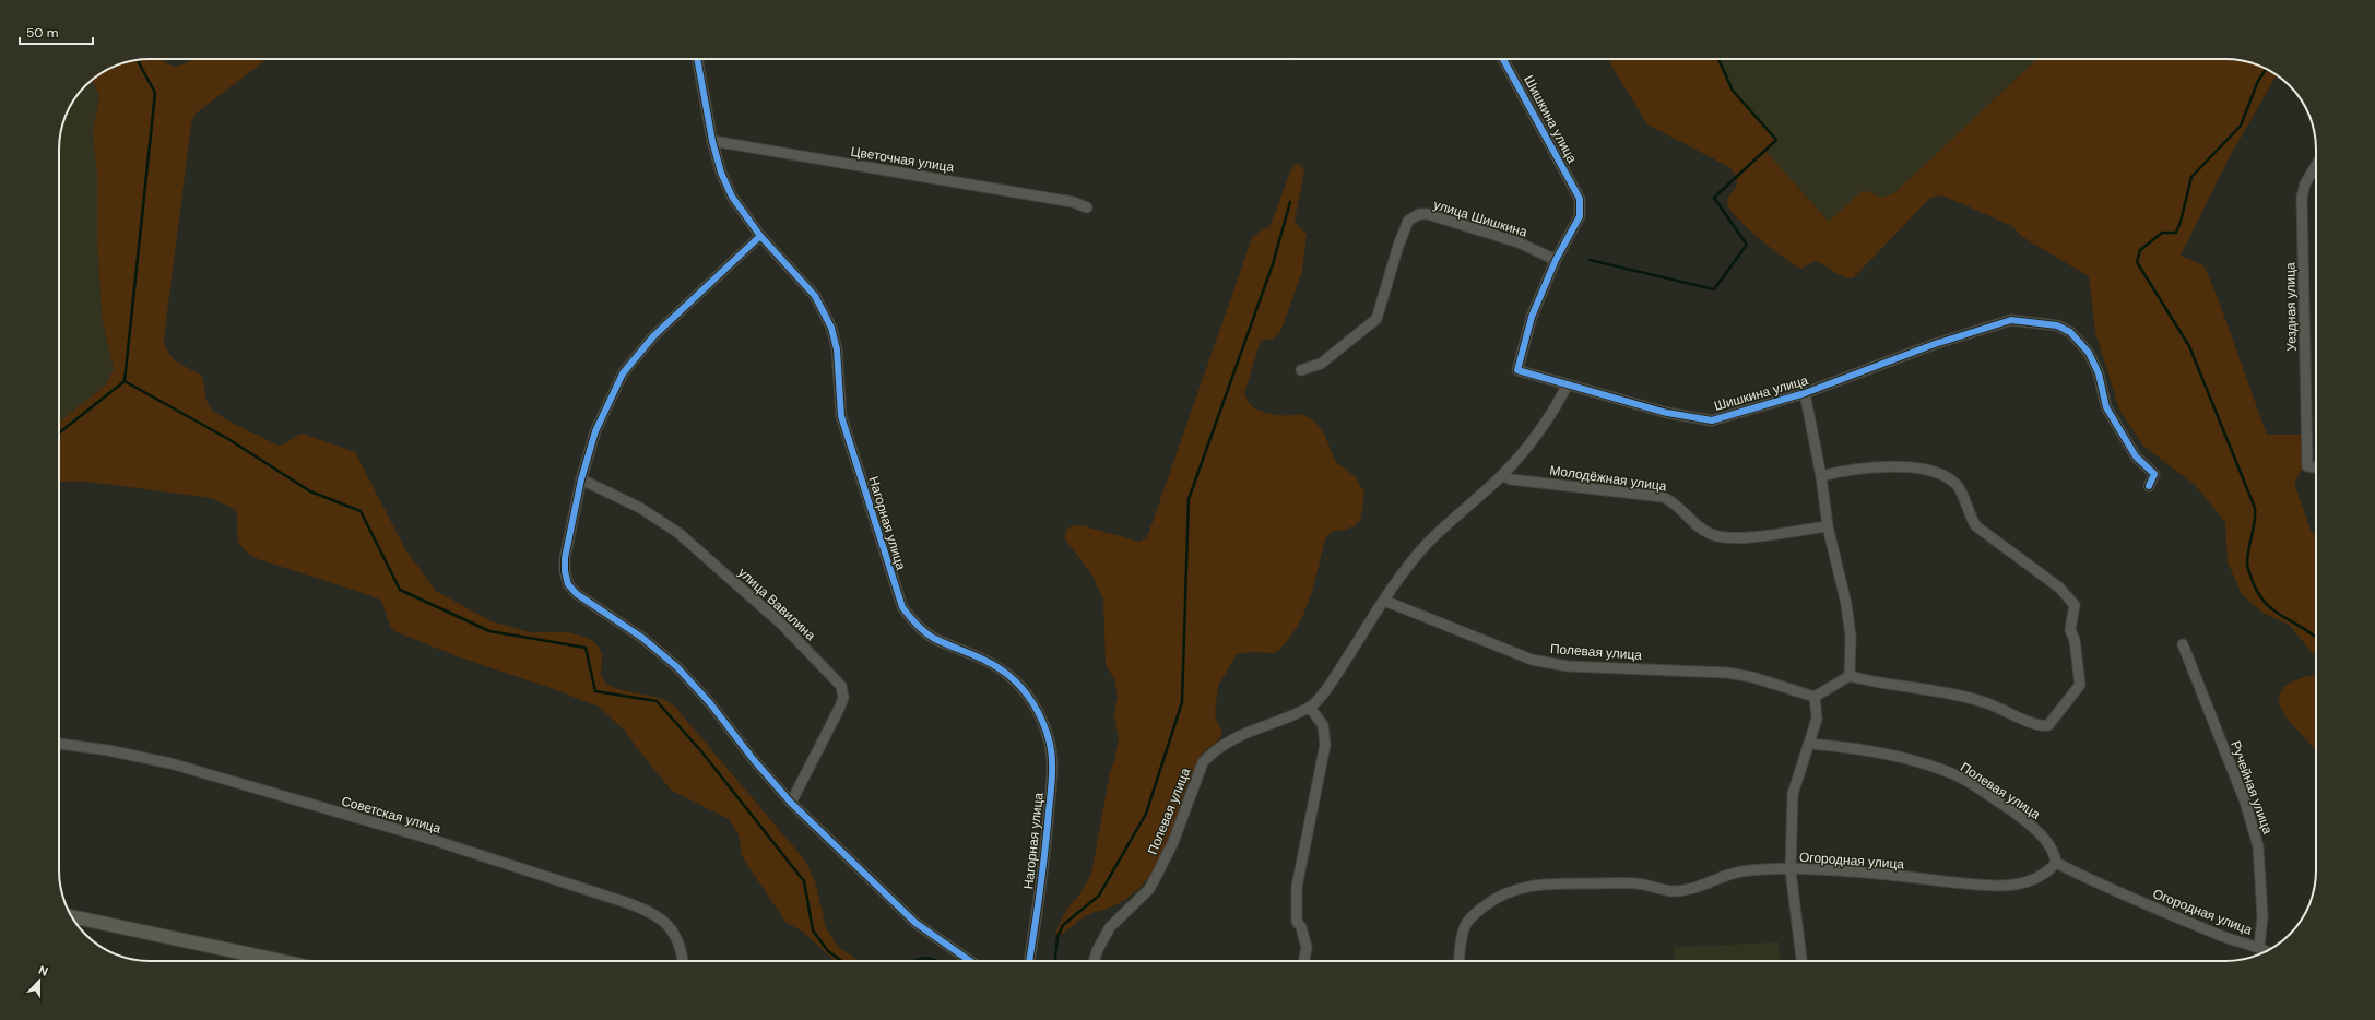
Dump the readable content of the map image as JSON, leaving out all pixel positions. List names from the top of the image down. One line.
{"streets":{"street":["Шишкина улица","Цветочная улица","улица Шишкина","Уездная улица","Молодёжная улица","Нагорная улица","улица Вавилина","Полевая улица","Ручейная улица","Советская улица","Огородная улица"]},"crossings":[["Шишкина улица","улица Шишкина"],["Шишкина улица","Полевая улица"],["Цветочная улица","Нагорная улица"],["Молодёжная улица","Полевая улица"],["Полевая улица","Огородная улица"],["Ручейная улица","Огородная улица"]],"scale_bar":"50 m","north":"top"}
